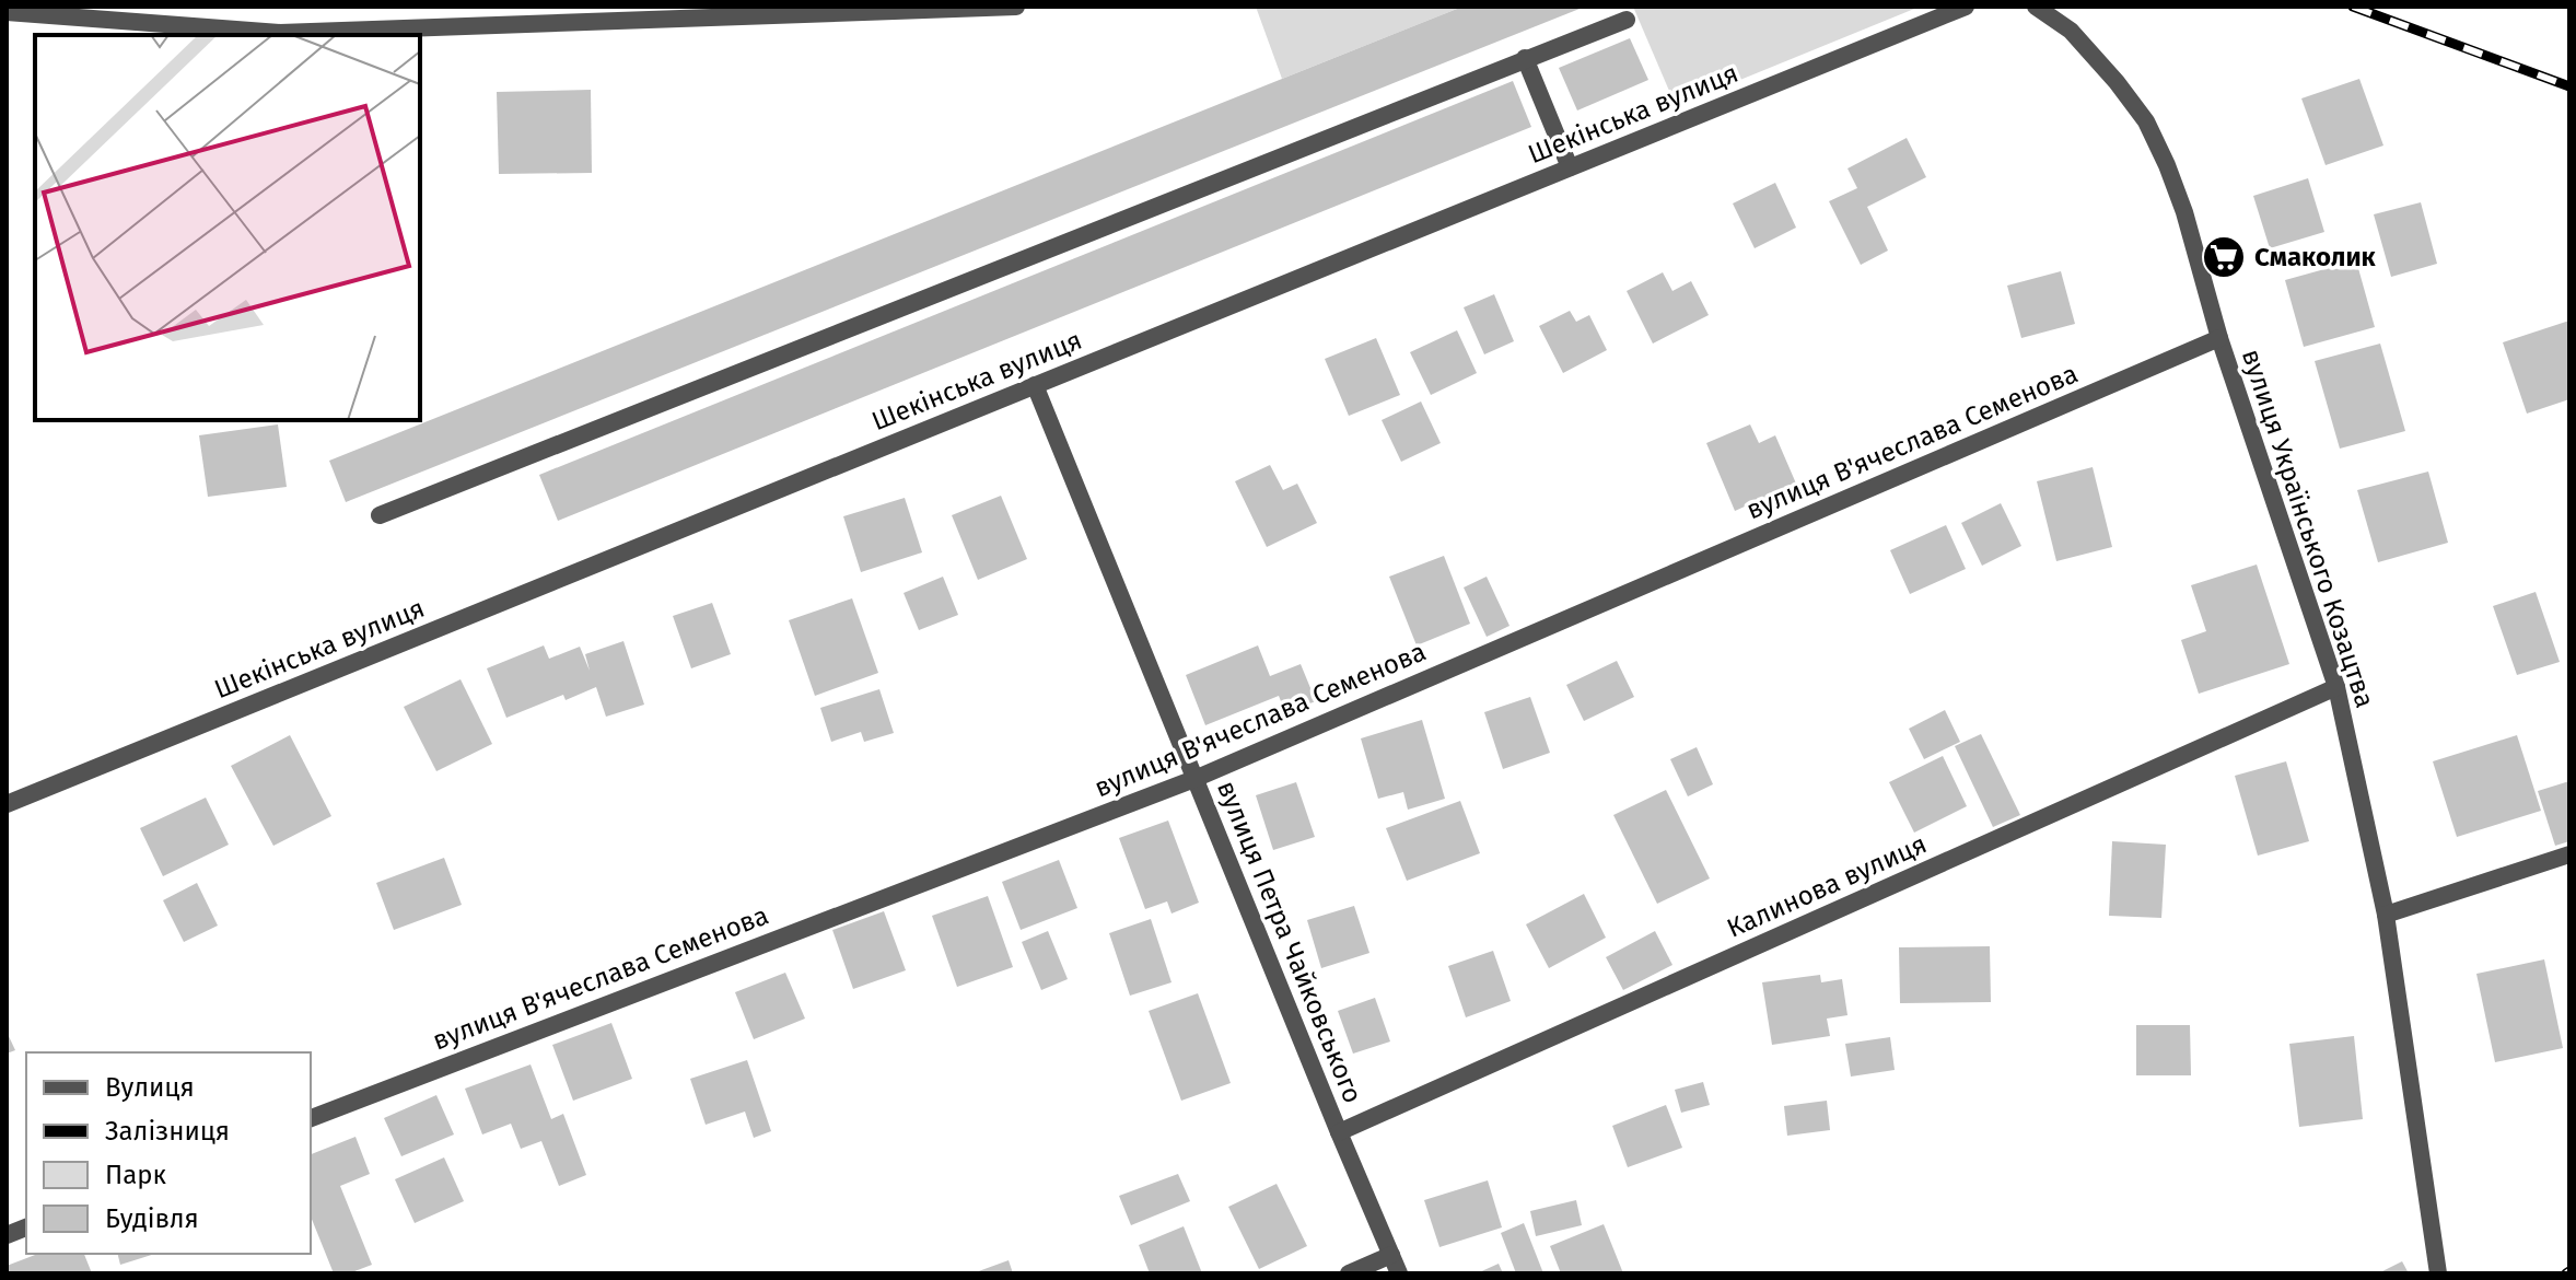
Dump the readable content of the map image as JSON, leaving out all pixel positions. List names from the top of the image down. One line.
{"streets":{"street":["Шекінська вулиця","вулиця В'ячеслава Семенова","вулиця Українського Козацтва","Калинова вулиця","вулиця Петра Чайковського"]},"crossings":[["Шекінська вулиця","вулиця Петра Чайковського"],["вулиця В'ячеслава Семенова","вулиця Українського Козацтва"],["вулиця В'ячеслава Семенова","вулиця Петра Чайковського"],["вулиця Українського Козацтва","Калинова вулиця"],["Калинова вулиця","вулиця Петра Чайковського"]],"places":{"supermarket":["Смаколик"]},"legend":["Вулиця","Залізниця","Парк","Будівля"]}
